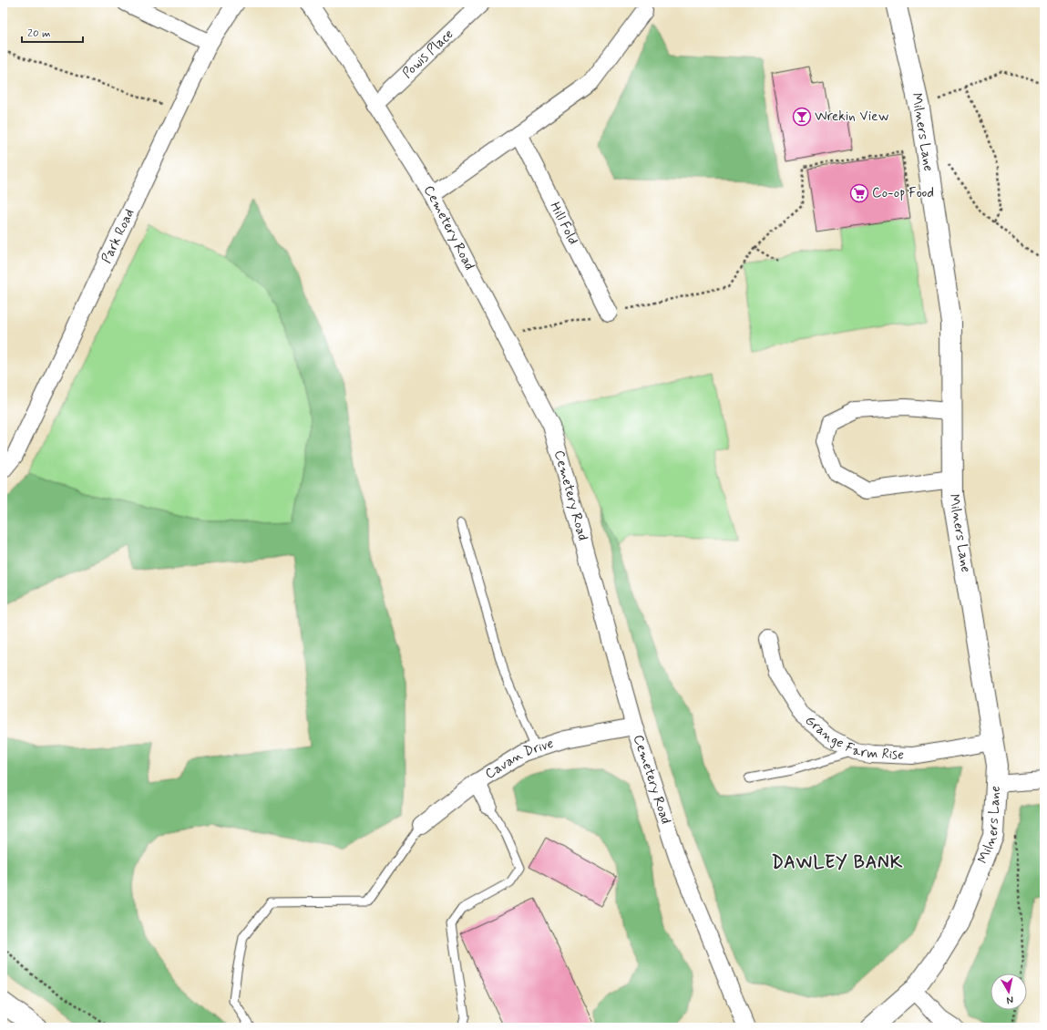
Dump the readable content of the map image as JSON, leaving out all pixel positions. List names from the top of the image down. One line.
{"streets":{"street":["Powis Place","Milners Lane","Hill Fold","Cemetery Road","Park Road","Grange Farm Rise","Cavan Drive"]},"crossings":[["Powis Place","Cemetery Road"],["Milners Lane","Grange Farm Rise"],["Cemetery Road","Cavan Drive"]],"districts":["DAWLEY BANK"],"places":{"bar":["Wrekin View"],"supermarket":["Co-op Food"]},"scale_bar":"20 m","north":"bottom"}
